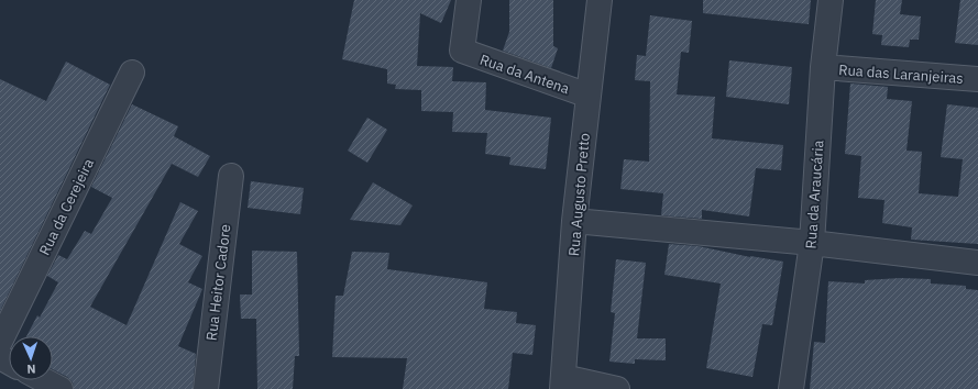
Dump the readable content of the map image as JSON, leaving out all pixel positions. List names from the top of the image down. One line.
{"streets":{"street":["Rua da Antena","Rua das Laranjeiras","Rua Augusto Pretto","Rua da Araucária","Rua da Cerejeira","Rua Heitor Cadore"]},"crossings":[["Rua da Antena","Rua Augusto Pretto"],["Rua das Laranjeiras","Rua da Araucária"]],"north":"bottom"}
